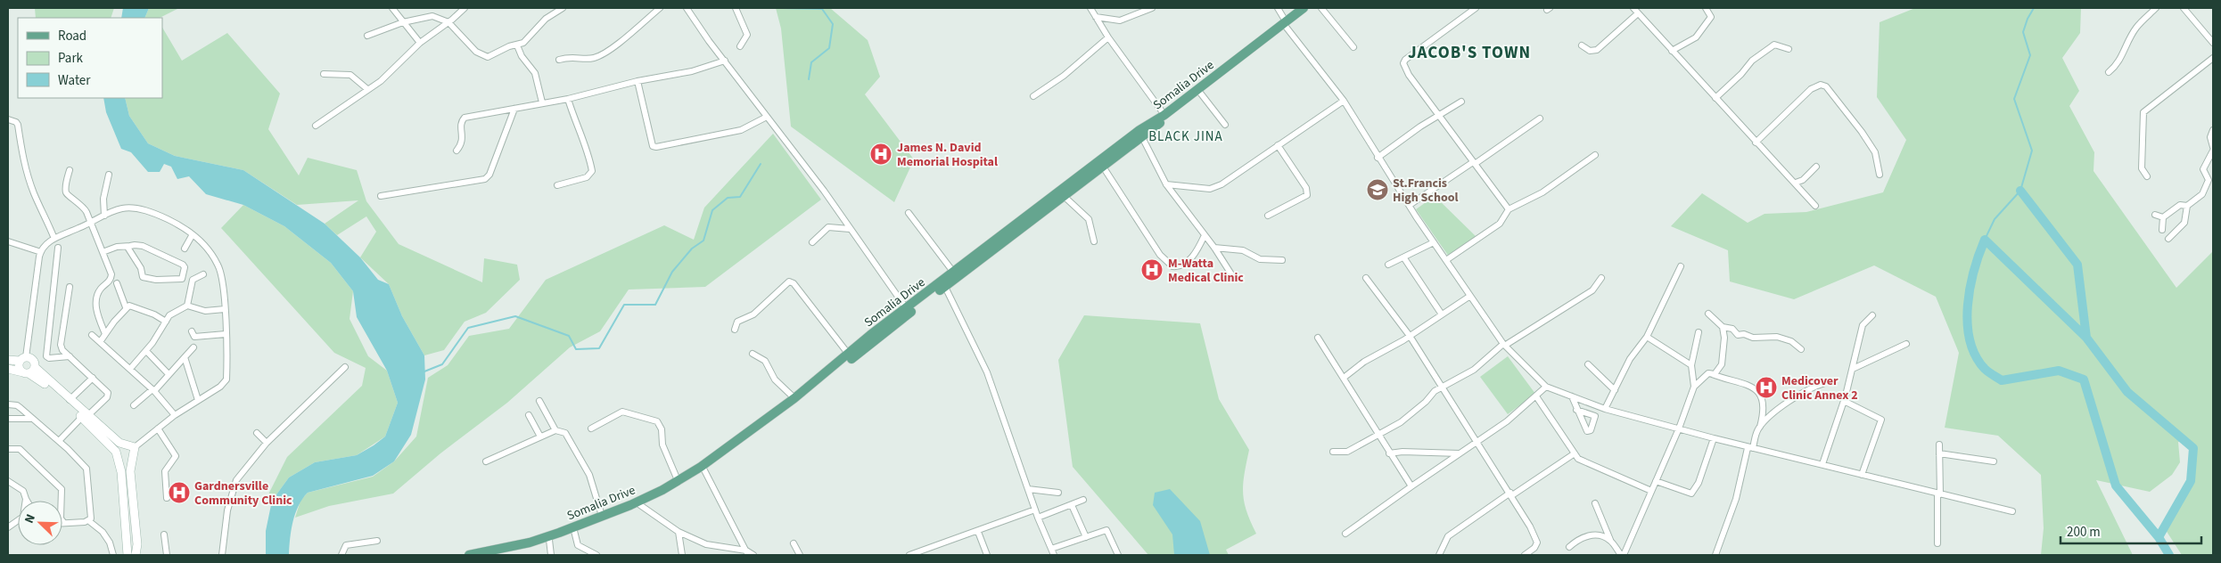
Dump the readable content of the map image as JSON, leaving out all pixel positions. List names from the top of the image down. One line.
{"streets":{"main road":["Somalia Drive"]},"districts":["JACOB'S TOWN","BLACK JINA"],"places":{"hospital":["James N. David Memorial Hospital","M-Watta Medical Clinic","Medicover Clinic Annex 2","Gardnersville Community Clinic"],"school or university":["St.Francis High School"]},"legend":["Road","Park","Water"],"scale_bar":"200 m","north":"top left"}
